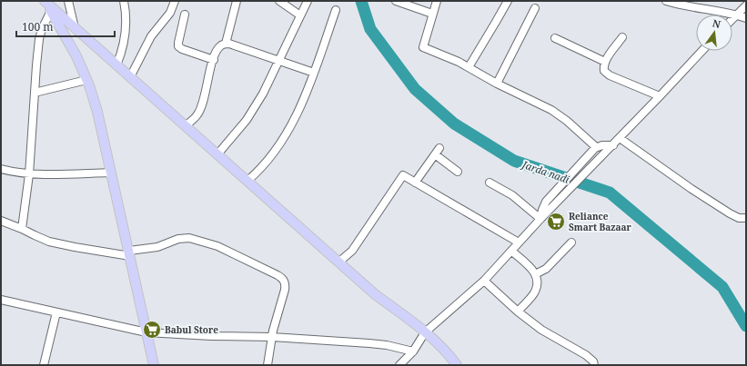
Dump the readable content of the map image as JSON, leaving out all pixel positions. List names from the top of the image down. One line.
{"water":["Jarda nadi"],"places":{"supermarket":["Reliance Smart Bazaar","Babul Store"]},"scale_bar":"100 m","north":"top"}
